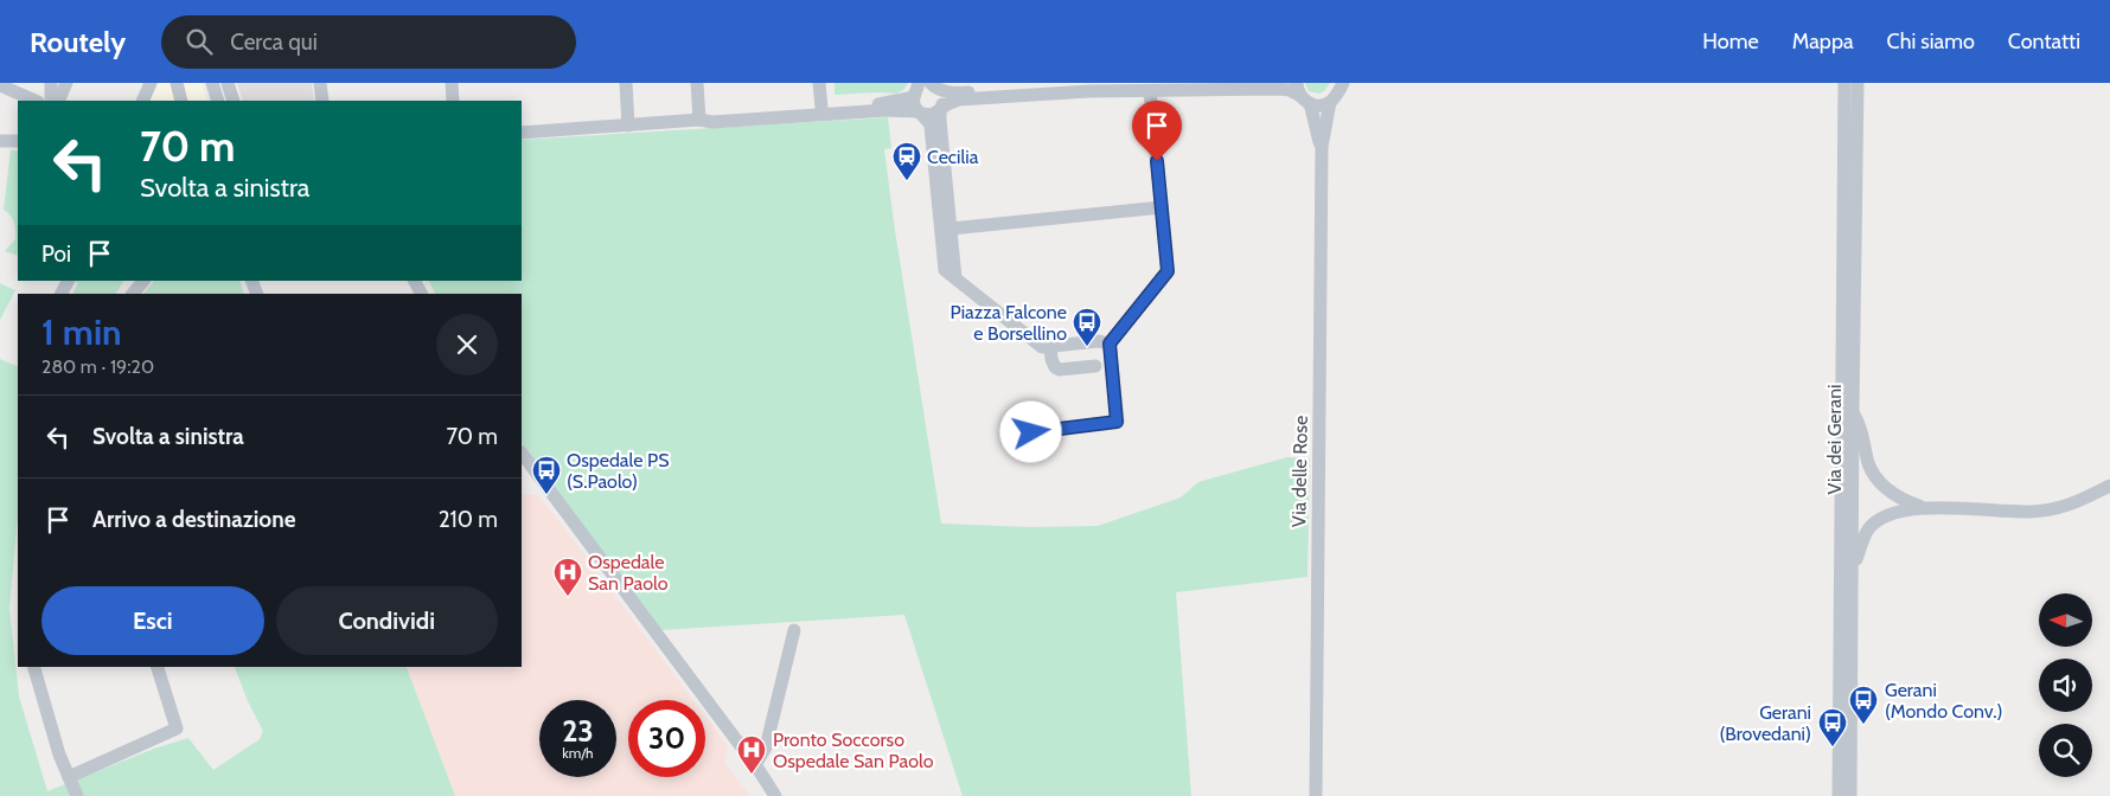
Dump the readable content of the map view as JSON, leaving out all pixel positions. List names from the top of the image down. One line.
{"streets":{"street":["Via dei Gerani","Via delle Rose"]},"places":{"station":["Cecilia"],"bus stop":["Piazza Falcone e Borsellino","Ospedale PS (S.Paolo)","Gerani (Mondo Conv.)","Gerani (Brovedani)"],"hospital":["Ospedale San Paolo","Pronto Soccorso Ospedale San Paolo"]},"north":"left","page":{"header":"Routely","search":"Cerca qui","nav":["Home","Mappa","Chi siamo","Contatti"],"turn":["70 m","Svolta a sinistra"],"then":"Poi","heading":["1 min","280 m · 19:20"],"list":[{"name":"Svolta a sinistra","value":"70 m"},{"name":"Arrivo a destinazione","value":"210 m"}],"buttons":["Esci","Condividi"],"speed":"23 km/h","limit":"30"}}
